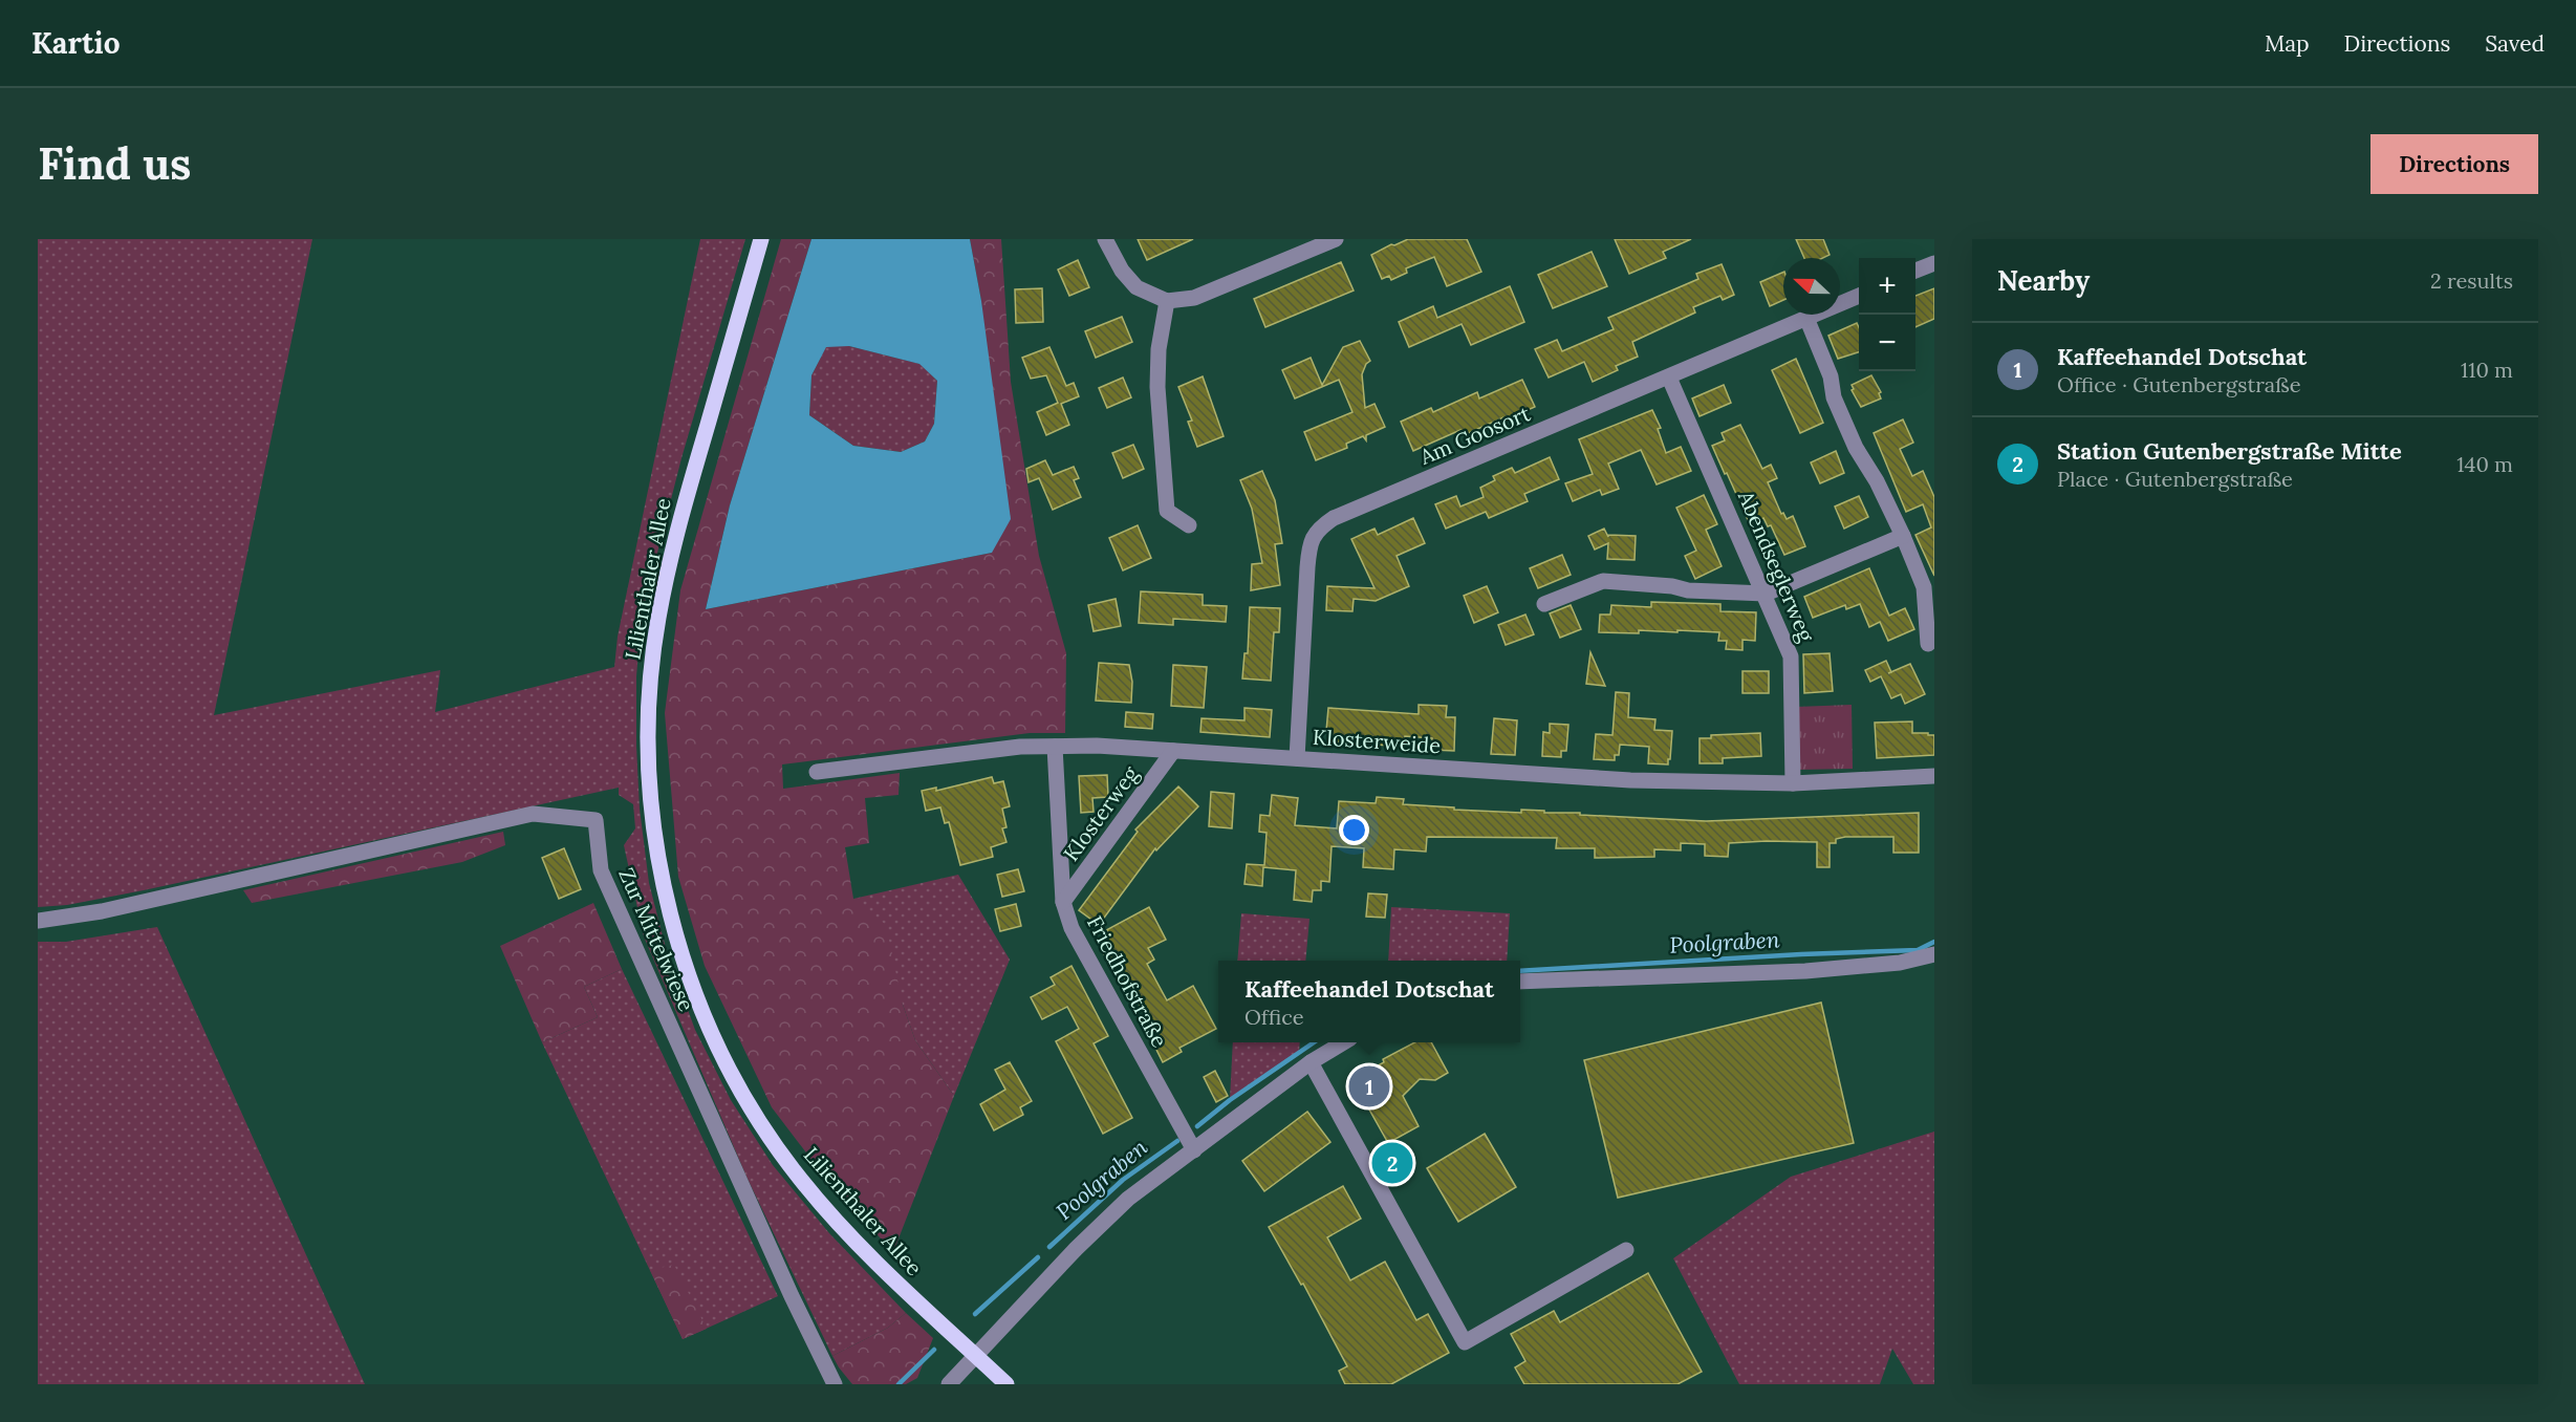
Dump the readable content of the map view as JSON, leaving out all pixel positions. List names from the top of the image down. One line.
{"streets":{"main road":["Lilienthaler Allee"],"street":["Am Goosort","Abendseglerweg","Klosterweide","Klosterweg","Zur Mittelwiese","Friedhofstraße"]},"crossings":[["Am Goosort","Abendseglerweg"],["Am Goosort","Klosterweide"],["Abendseglerweg","Klosterweide"],["Klosterweide","Klosterweg"],["Klosterweide","Friedhofstraße"],["Klosterweg","Friedhofstraße"]],"water":["Poolgraben"],"north":"left","page":{"header":"Kartio","nav":["Map","Directions","Saved"],"buttons":"Directions","title":"Find us","heading":["Nearby","2 results"],"map_buttons":["+","−"],"list":[{"mark":"1","name":"Kaffeehandel Dotschat","note":"Office · Gutenbergstraße","value":"110 m"},{"mark":"2","name":"Station Gutenbergstraße Mitte","note":"Place · Gutenbergstraße","value":"140 m"}],"popup":["Kaffeehandel Dotschat","Office"],"pins":["1","2"]}}
